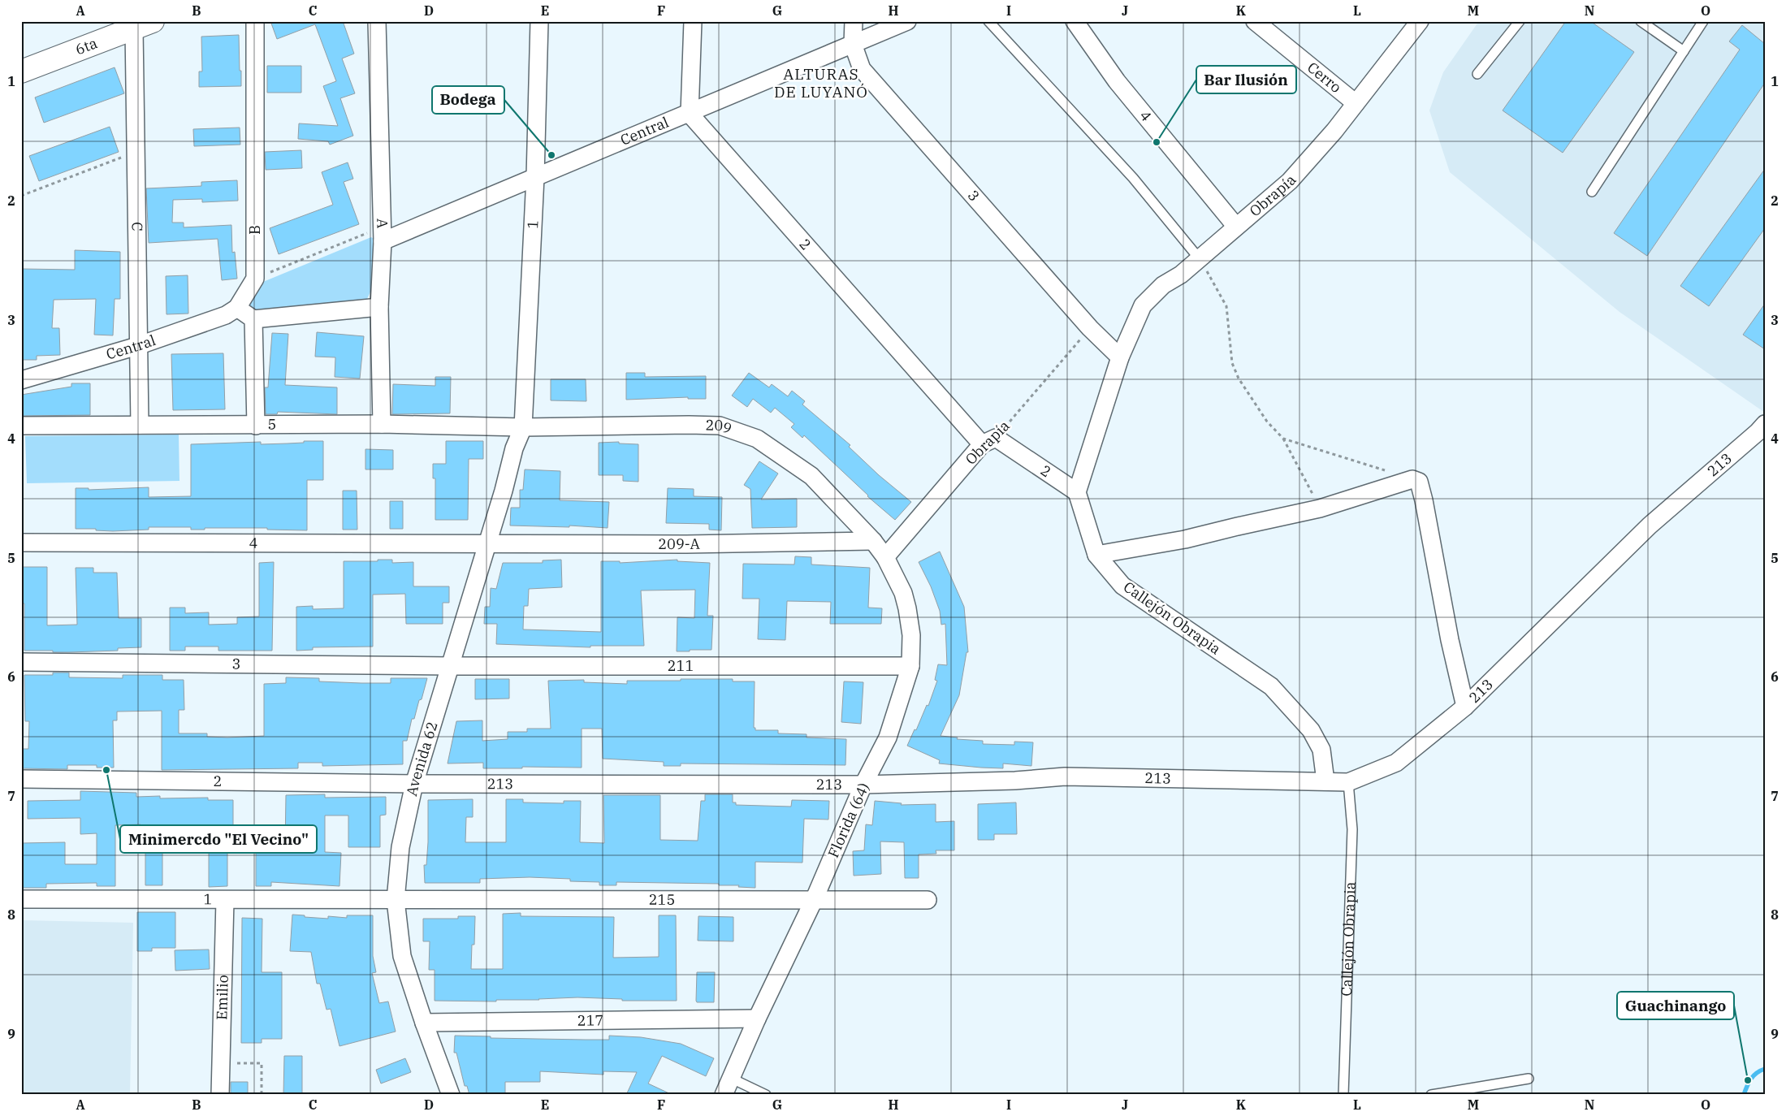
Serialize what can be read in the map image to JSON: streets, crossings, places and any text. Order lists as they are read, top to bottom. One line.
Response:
{"streets":{"street":["6ta","Cerro","4","Central","Obrapía","3","A","1","C","B","2","5","209","213","209-A","Callejón Obrapia","211","Avenida 62","Florida (64)","215","Emilio","217"]},"crossings":[["6ta","C"],["Cerro","Obrapía"],["4","Obrapía"],["4","209-A"],["4","Avenida 62"],["Central","3"],["Central","A"],["Central","1"],["Central","C"],["Central","2"],["Obrapía","3"],["Obrapía","2"],["Obrapía","Florida (64)"],["3","211"],["3","Avenida 62"],["A","5"],["1","5"],["1","209"],["1","Avenida 62"],["1","215"],["1","Emilio"],["C","5"],["2","213"],["2","Callejón Obrapia"],["2","Avenida 62"],["5","209"],["5","Avenida 62"],["209","209-A"],["209","Avenida 62"],["209","Florida (64)"],["213","Callejón Obrapia"],["213","Avenida 62"],["213","Florida (64)"],["209-A","Avenida 62"],["209-A","Florida (64)"],["211","Avenida 62"],["211","Florida (64)"],["Avenida 62","215"],["Avenida 62","217"],["Florida (64)","215"],["Florida (64)","217"]],"districts":["ALTURAS DE LUYANÓ"],"places":["Bar Ilusión","Bodega","Minimercdo \"El Vecino\"","Guachinango"],"grid":{"columns":["A","B","C","D","E","F","G","H","I","J","K","L","M","N","O"],"rows":["1","2","3","4","5","6","7","8","9"]}}
